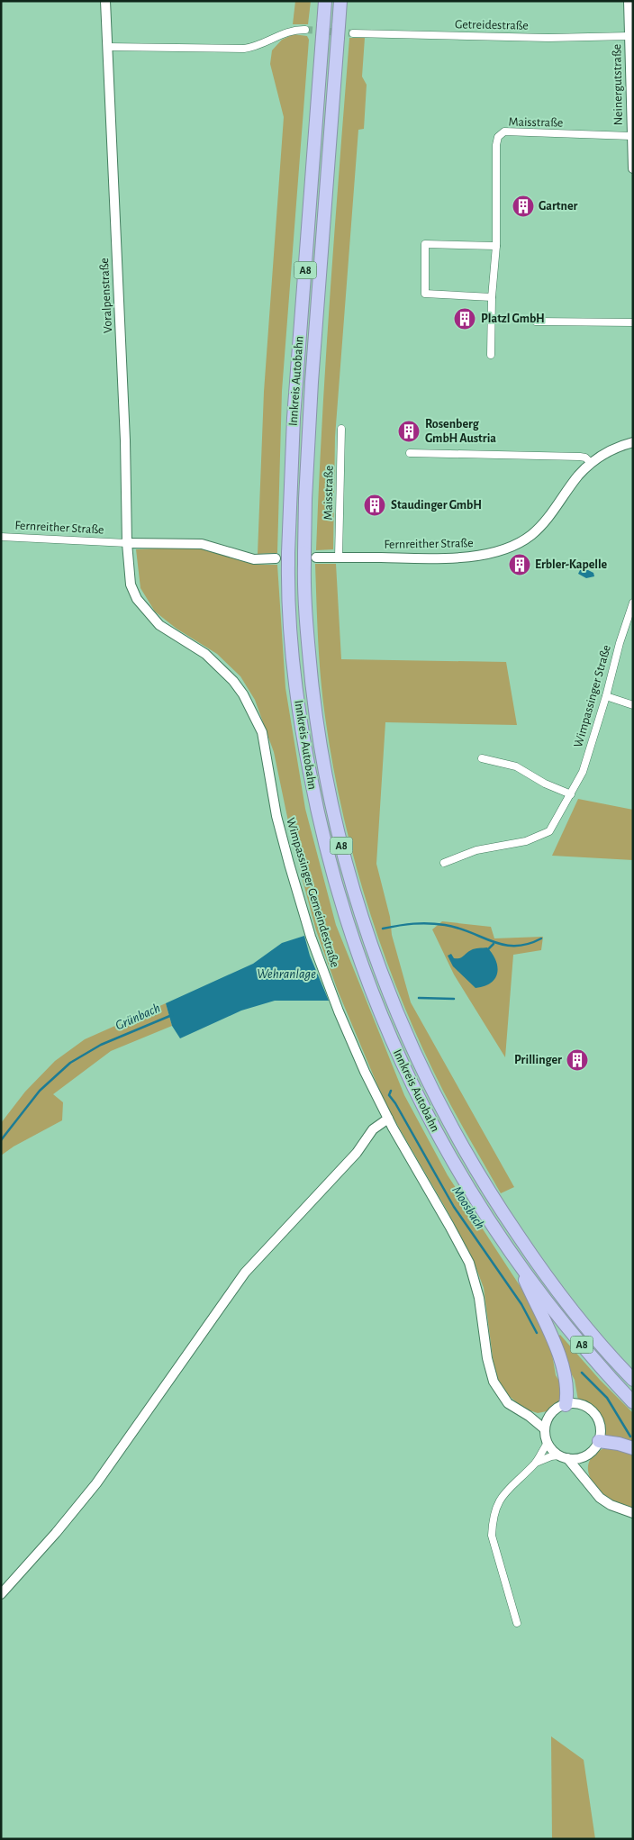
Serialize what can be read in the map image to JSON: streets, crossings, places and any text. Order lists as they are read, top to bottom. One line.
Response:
{"streets":{"highway":["A8","Innkreis Autobahn"],"street":["Getreidestraße","Neinergutstraße","Maisstraße","Voralpenstraße","Fernreither Straße","Wimpassinger Straße","Wimpassinger Gemeindestraße"]},"crossings":[["Getreidestraße","Neinergutstraße"],["Neinergutstraße","Maisstraße"],["Maisstraße","Fernreither Straße"],["Voralpenstraße","Fernreither Straße"],["Voralpenstraße","Wimpassinger Gemeindestraße"],["Innkreis Autobahn","Fernreither Straße"]],"water":["Wehranlage","Grünbach","Moosbach"],"places":{"building":["Gartner","Platzl GmbH","Rosenberg GmbH Austria","Staudinger GmbH","Erbler-Kapelle","Prillinger"]}}
